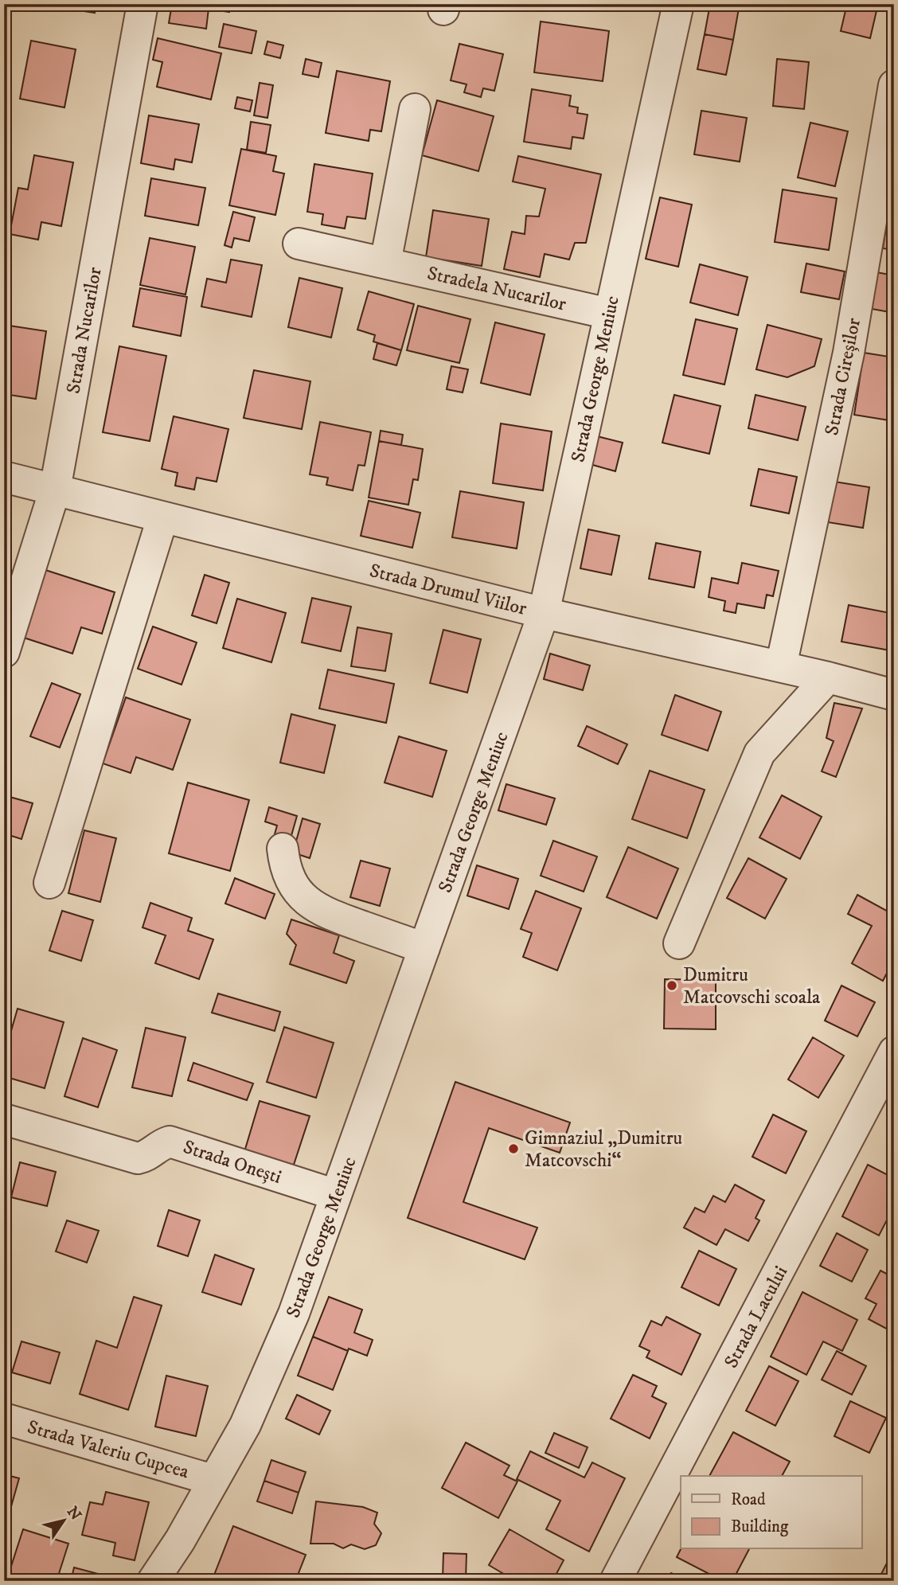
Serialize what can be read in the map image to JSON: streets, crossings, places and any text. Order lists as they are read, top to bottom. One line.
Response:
{"streets":{"street":["Stradela Nucarilor","Strada Nucarilor","Strada Cireșilor","Strada George Meniuc","Strada Drumul Viilor","Strada Onești","Strada Lacului","Strada Valeriu Cupcea"]},"crossings":[["Stradela Nucarilor","Strada George Meniuc"],["Strada Nucarilor","Strada Drumul Viilor"],["Strada Cireșilor","Strada Drumul Viilor"],["Strada George Meniuc","Strada Drumul Viilor"],["Strada George Meniuc","Strada Onești"],["Strada George Meniuc","Strada Valeriu Cupcea"]],"places":["Dumitru Matcovschi scoala","Gimnaziul „Dumitru Matcovschi“"],"legend":["Road","Building"],"north":"top right"}
